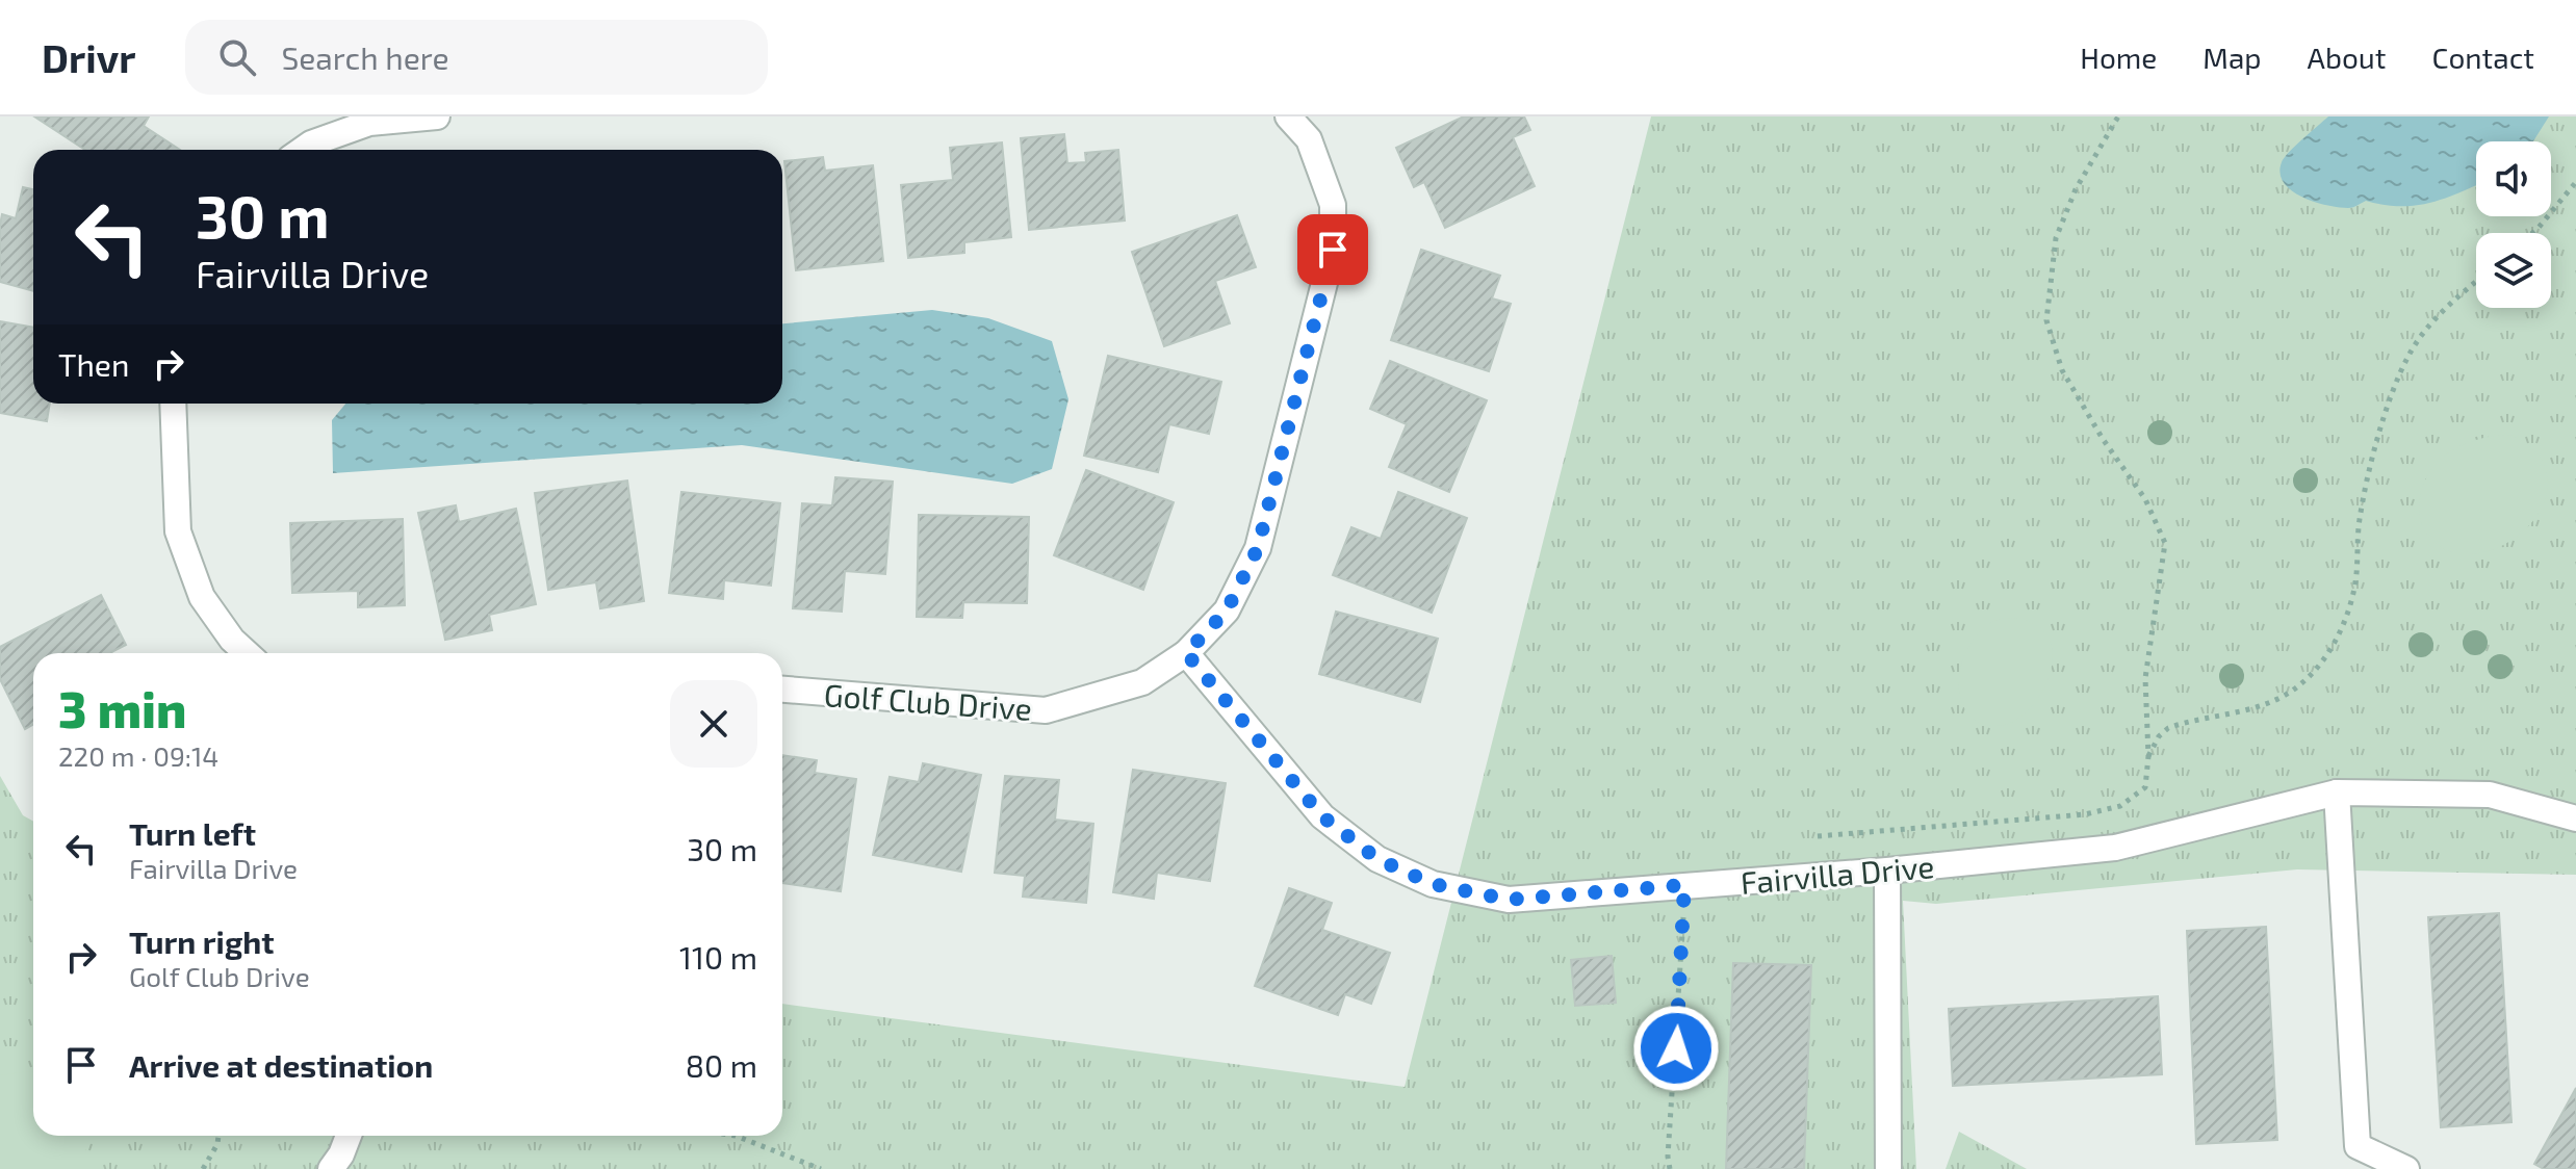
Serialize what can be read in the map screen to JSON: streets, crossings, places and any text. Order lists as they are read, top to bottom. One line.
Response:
{"streets":{"street":["Golf Club Drive","Fairvilla Drive"]},"crossings":[["Golf Club Drive","Fairvilla Drive"]],"page":{"header":"Drivr","search":"Search here","nav":["Home","Map","About","Contact"],"turn":["30 m","Fairvilla Drive"],"then":"Then","heading":["3 min","220 m · 09:14"],"list":[{"name":"Turn left","note":"Fairvilla Drive","value":"30 m"},{"name":"Turn right","note":"Golf Club Drive","value":"110 m"},{"name":"Arrive at destination","value":"80 m"}]}}
